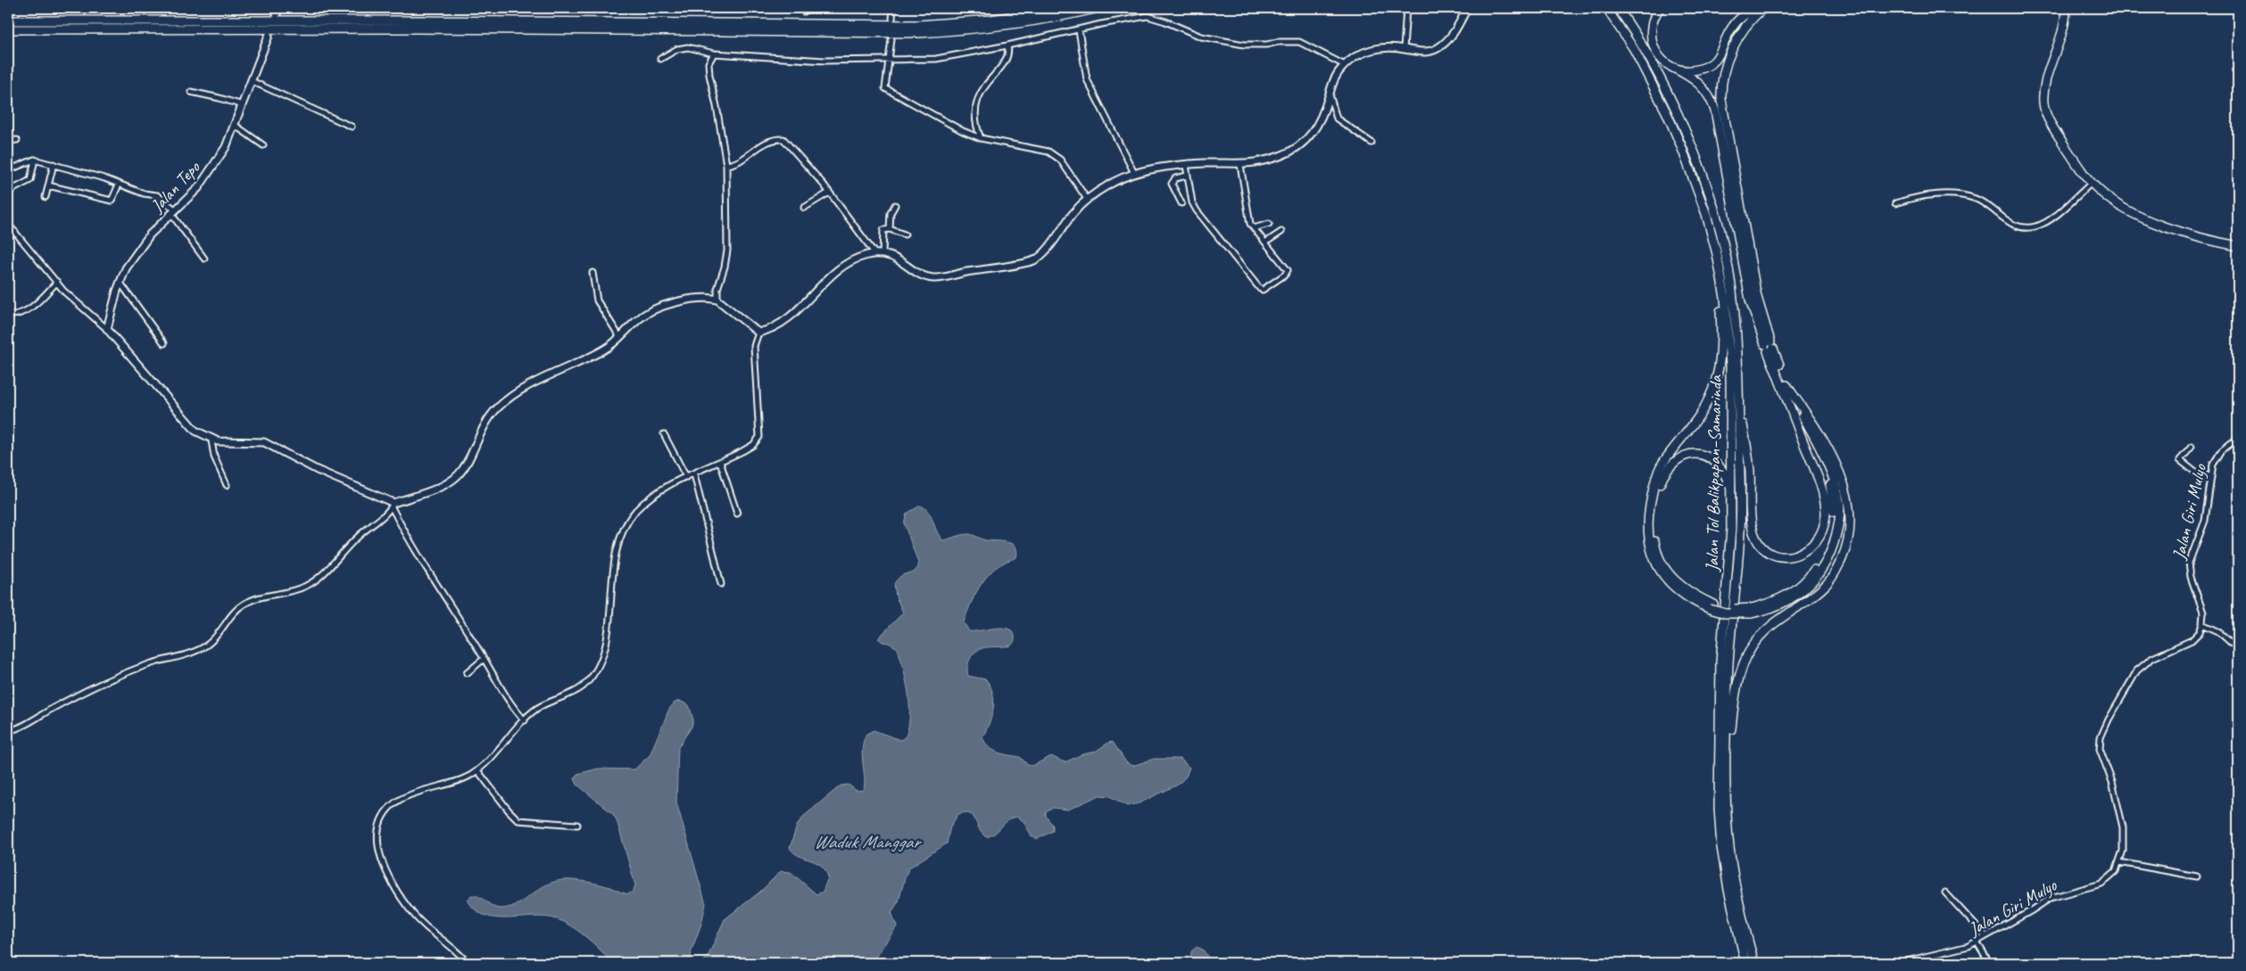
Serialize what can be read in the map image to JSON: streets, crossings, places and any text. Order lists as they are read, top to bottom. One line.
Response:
{"streets":{"highway":["Jalan Tol Balikpapan–Samarinda"],"street":["Jalan Tepo","Jalan Giri Mulyo"]},"water":["Waduk Manggar"]}
